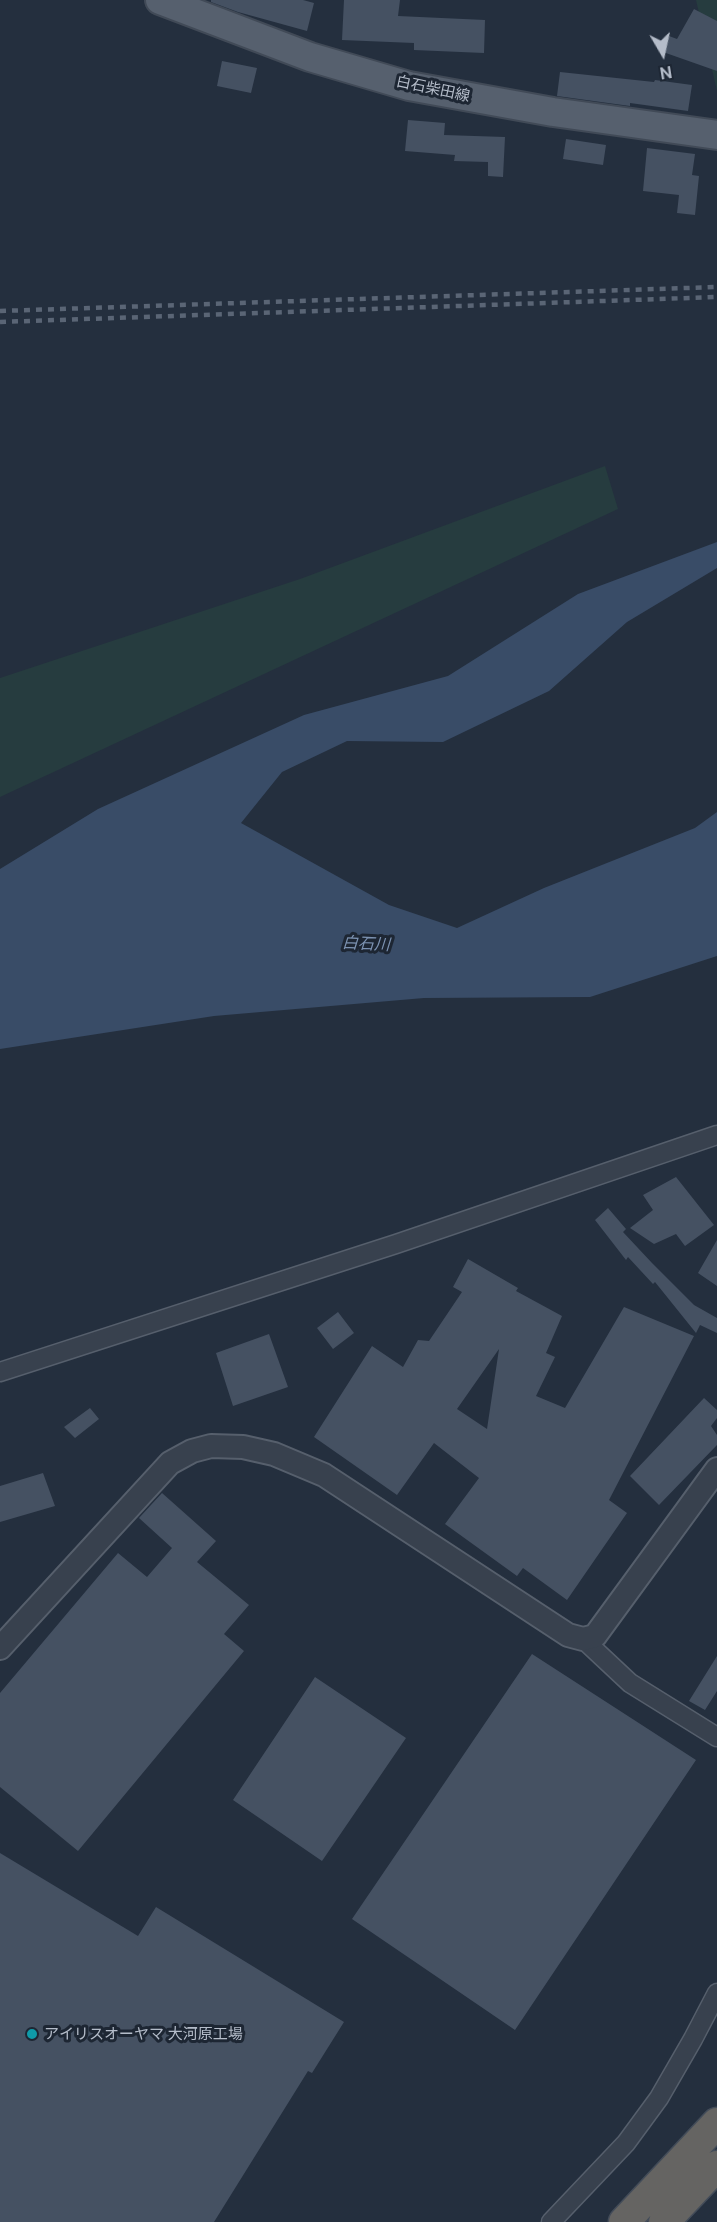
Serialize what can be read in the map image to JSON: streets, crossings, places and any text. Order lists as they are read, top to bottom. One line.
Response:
{"streets":{"main road":["白石柴田線"]},"water":["白石川"],"places":["アイリスオーヤマ 大河原工場"],"north":"bottom"}
